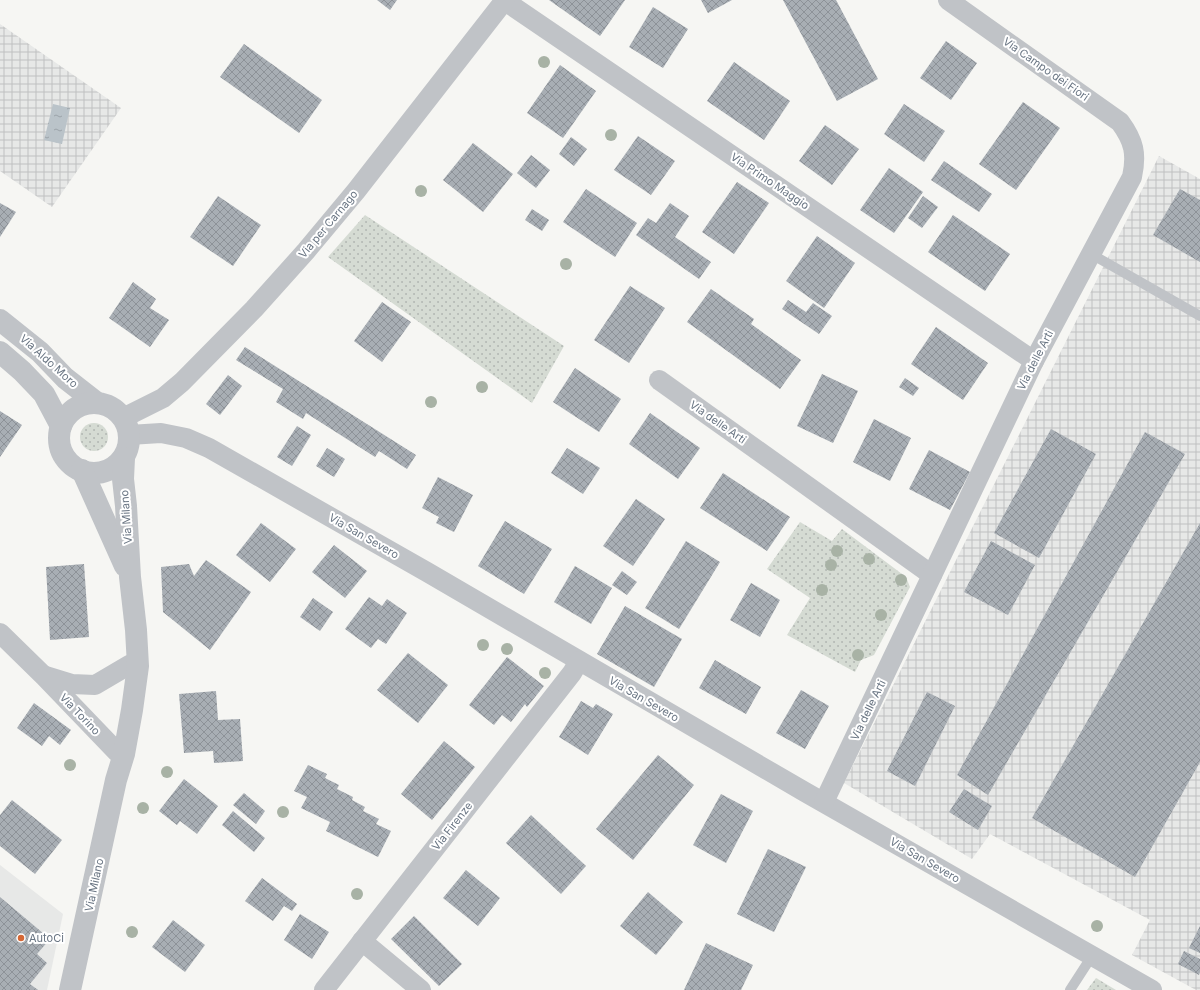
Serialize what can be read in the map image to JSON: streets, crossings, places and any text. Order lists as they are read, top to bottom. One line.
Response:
{"streets":{"street":["Via Campo dei Fiori","Via Primo Maggio","Via per Carnago","Via delle Arti","Via Aldo Moro","Via Milano","Via San Severo","Via Torino","Via Firenze"]},"crossings":[["Via Campo dei Fiori","Via delle Arti"],["Via Primo Maggio","Via per Carnago"],["Via Primo Maggio","Via delle Arti"],["Via per Carnago","Via Aldo Moro"],["Via per Carnago","Via Milano"],["Via per Carnago","Via San Severo"],["Via delle Arti","Via San Severo"],["Via Aldo Moro","Via Milano"],["Via Aldo Moro","Via San Severo"],["Via Milano","Via San Severo"],["Via Milano","Via Torino"],["Via San Severo","Via Firenze"]],"places":["AutoCi"]}
